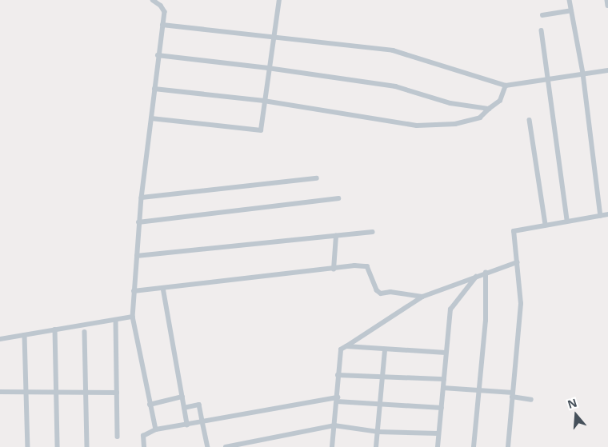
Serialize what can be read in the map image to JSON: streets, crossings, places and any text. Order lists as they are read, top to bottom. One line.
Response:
{"north":"top"}
